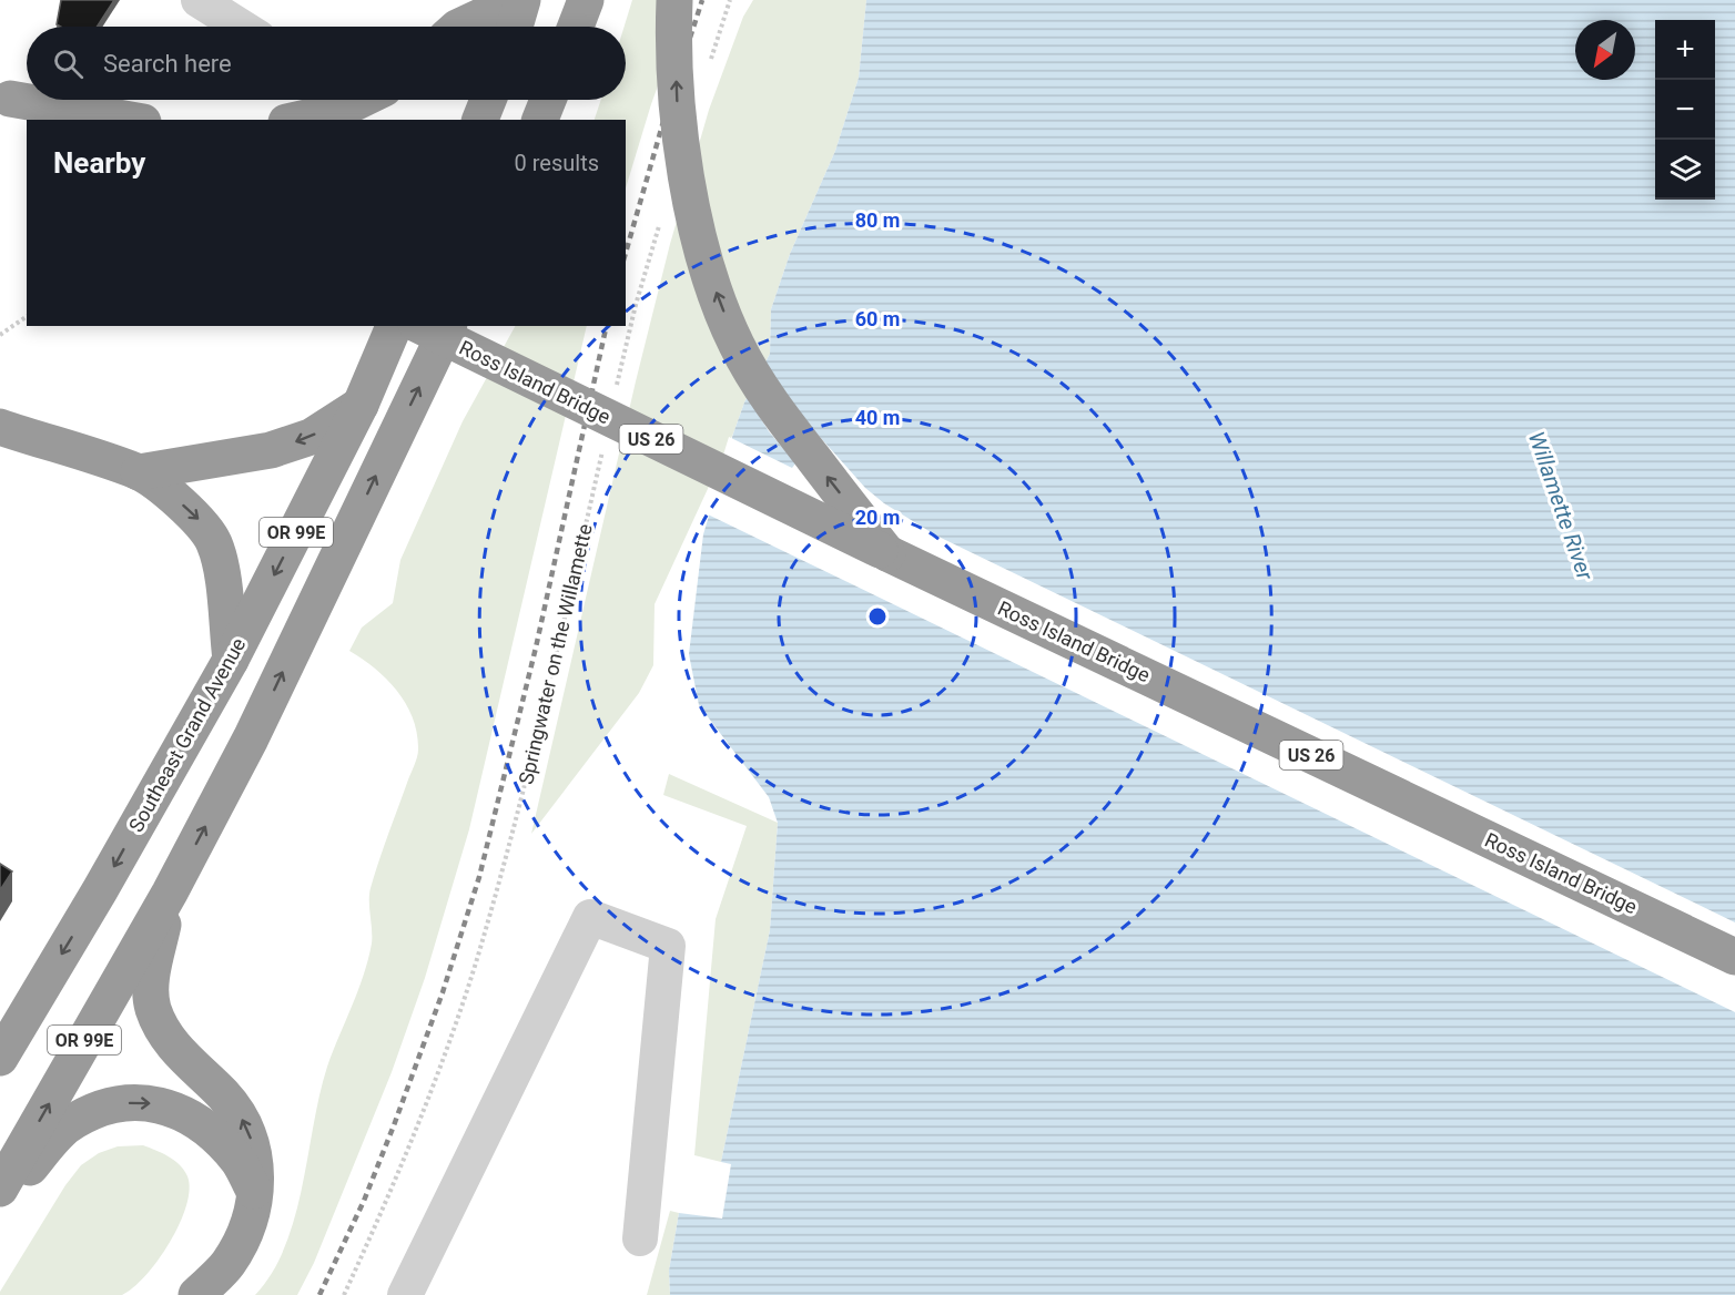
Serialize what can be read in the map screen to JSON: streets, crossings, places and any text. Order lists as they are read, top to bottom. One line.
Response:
{"streets":{"highway":["Ross Island Bridge","US 26","OR 99E","Southeast Grand Avenue"],"path":["Springwater on the Willamette"]},"crossings":[["Ross Island Bridge","OR 99E"],["OR 99E","Southeast Grand Avenue"]],"water":["Willamette River"],"north":"bottom left","page":{"map_buttons":["+","−"],"search":"Search here","heading":["Nearby","0 results"]},"rings":["80 m","60 m","40 m","20 m"]}
